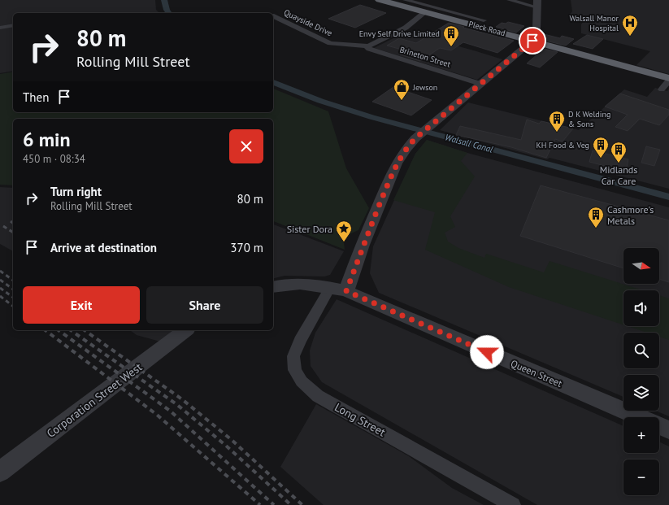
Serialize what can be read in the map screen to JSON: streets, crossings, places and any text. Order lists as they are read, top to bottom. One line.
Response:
{"streets":{"highway":["Pleck Road"],"street":["Quayside Drive","Brineton Street","Queen Street","Corporation Street West","Long Street"]},"crossings":[["Quayside Drive","Brineton Street"],["Queen Street","Long Street"]],"water":["Walsall Canal"],"places":{"hospital":["Walsall Manor Hospital"],"building":["Envy Self Drive Limited","D K Welding & Sons","KH Food & Veg","Midlands Car Care","Cashmore's Metals"],"shop":["Jewson"],"place":["Sister Dora"]},"north":"right","page":{"turn":["80 m","Rolling Mill Street"],"then":"Then","heading":["6 min","450 m · 08:34"],"list":[{"name":"Turn right","note":"Rolling Mill Street","value":"80 m"},{"name":"Arrive at destination","value":"370 m"}],"map_buttons":["+","−"],"buttons":["Exit","Share"]}}
